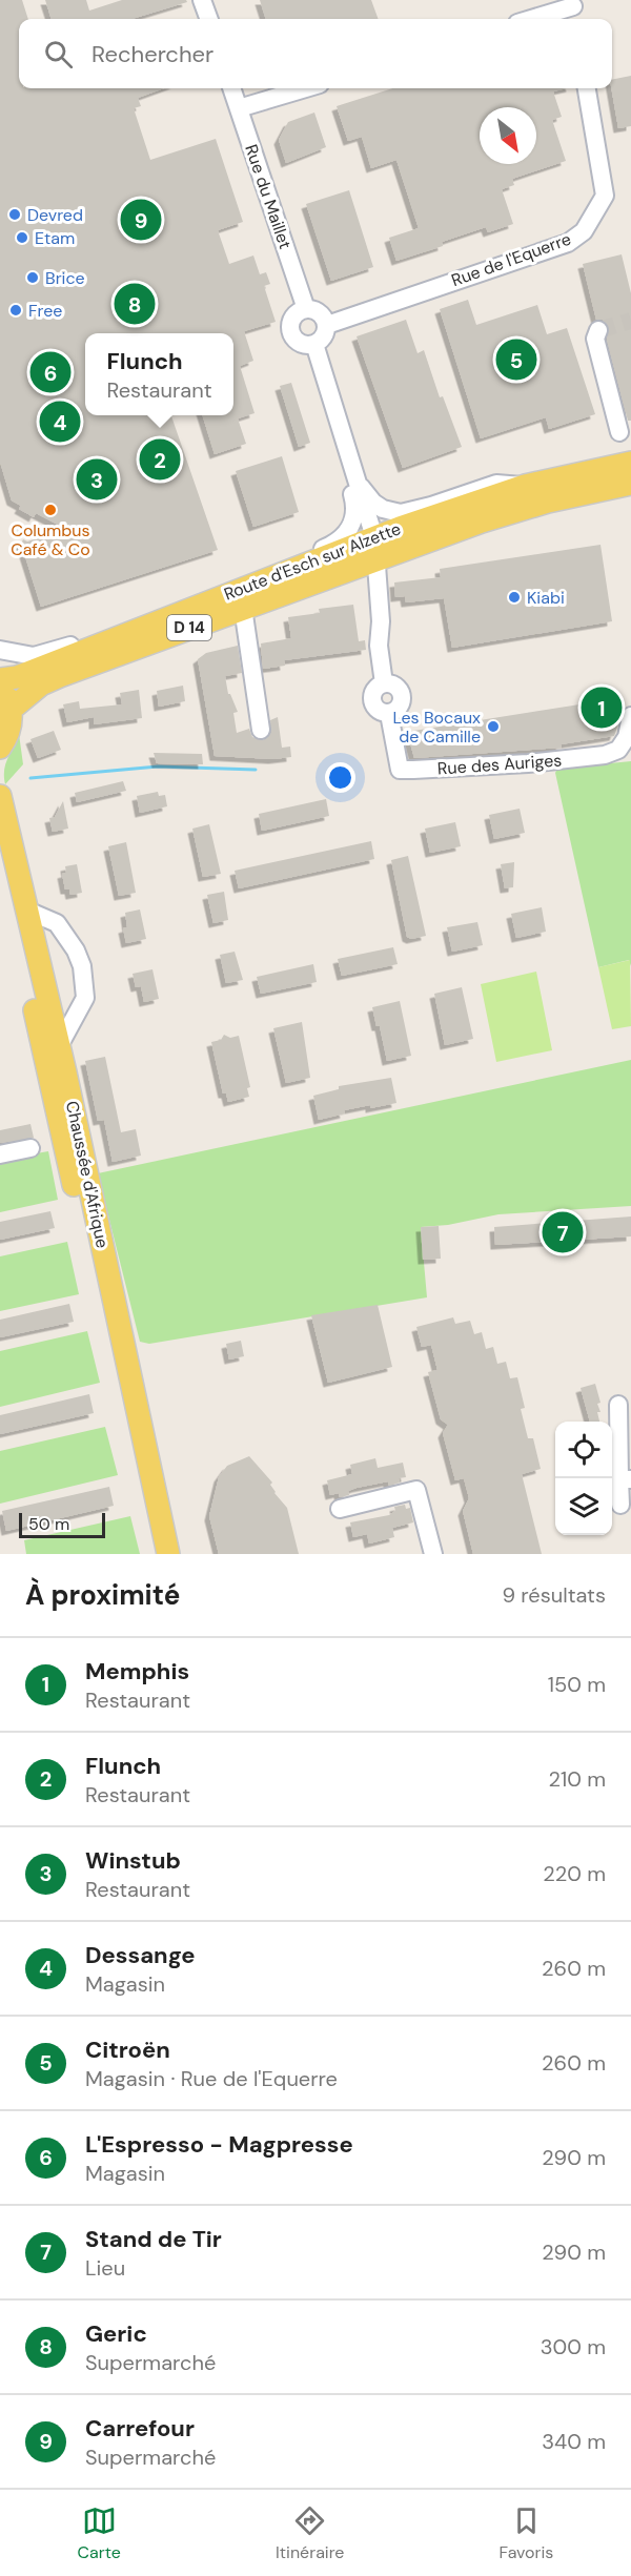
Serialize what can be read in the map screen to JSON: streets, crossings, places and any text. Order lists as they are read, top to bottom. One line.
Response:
{"streets":{"main road":["Route d'Esch sur Alzette","D 14","Chaussée d'Afrique"],"street":["Rue du Maillet","Rue de l'Equerre","Rue des Auriges"]},"crossings":[["Rue du Maillet","Rue de l'Equerre"],["Route d'Esch sur Alzette","D 14"],["Route d'Esch sur Alzette","Rue des Auriges"],["D 14","Rue des Auriges"]],"places":["Devred","Etam","Brice","Free","Columbus Café & Co","Kiabi","Les Bocaux de Camille"],"scale_bar":"50 m","north":"bottom right","page":{"search":"Rechercher","pins":["9","8","5","6","4","2","3","1","7"],"popup":["Flunch","Restaurant"],"scale":"50 m","heading":["À proximité","9 résultats"],"list":[{"mark":"1","name":"Memphis","note":"Restaurant","value":"150 m"},{"mark":"2","name":"Flunch","note":"Restaurant","value":"210 m"},{"mark":"3","name":"Winstub","note":"Restaurant","value":"220 m"},{"mark":"4","name":"Dessange","note":"Magasin","value":"260 m"},{"mark":"5","name":"Citroën","note":"Magasin · Rue de l'Equerre","value":"260 m"},{"mark":"6","name":"L'Espresso - Magpresse","note":"Magasin","value":"290 m"},{"mark":"7","name":"Stand de Tir","note":"Lieu","value":"290 m"},{"mark":"8","name":"Geric","note":"Supermarché","value":"300 m"},{"mark":"9","name":"Carrefour","note":"Supermarché","value":"340 m"}],"nav":["Carte","Itinéraire","Favoris"]}}
